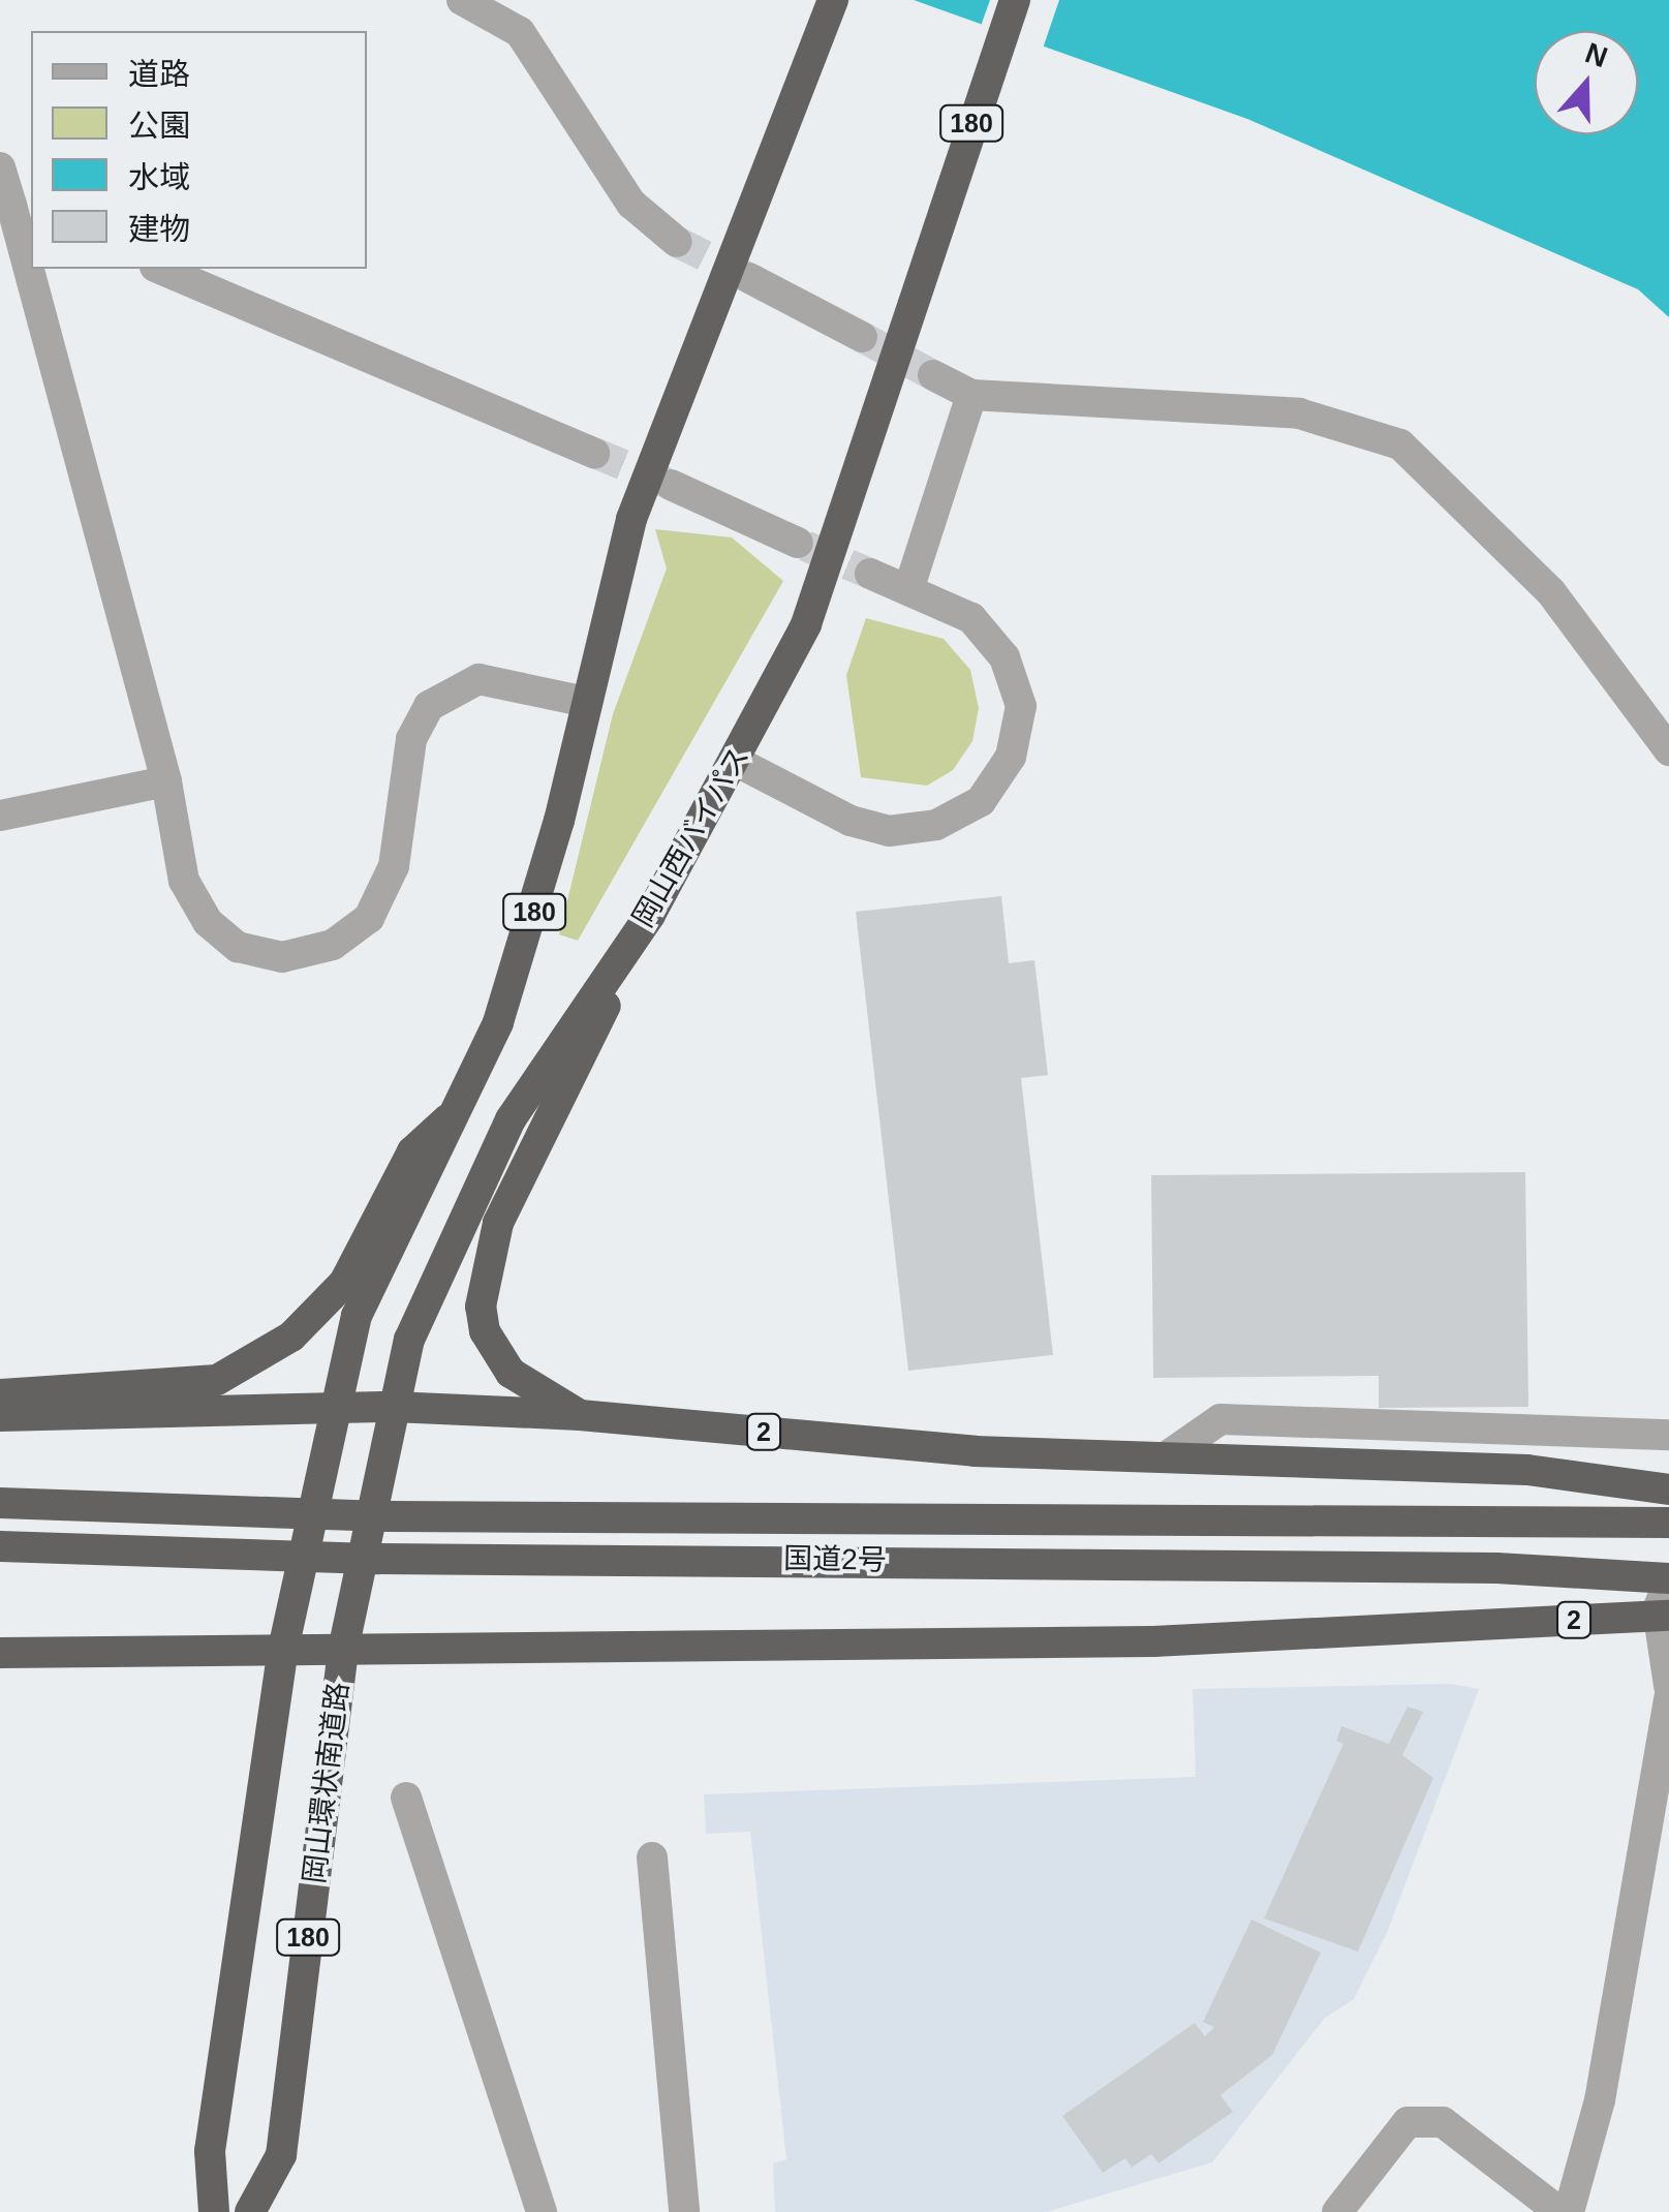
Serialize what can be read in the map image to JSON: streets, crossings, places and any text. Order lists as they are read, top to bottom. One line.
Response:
{"streets":{"highway":["180","岡山西バイパス","2","国道2号","岡山環状南道路"]},"crossings":[["180","2"],["岡山西バイパス","2"],["岡山西バイパス","岡山環状南道路"],["2","岡山環状南道路"]],"legend":["道路","公園","水域","建物"],"north":"top"}
